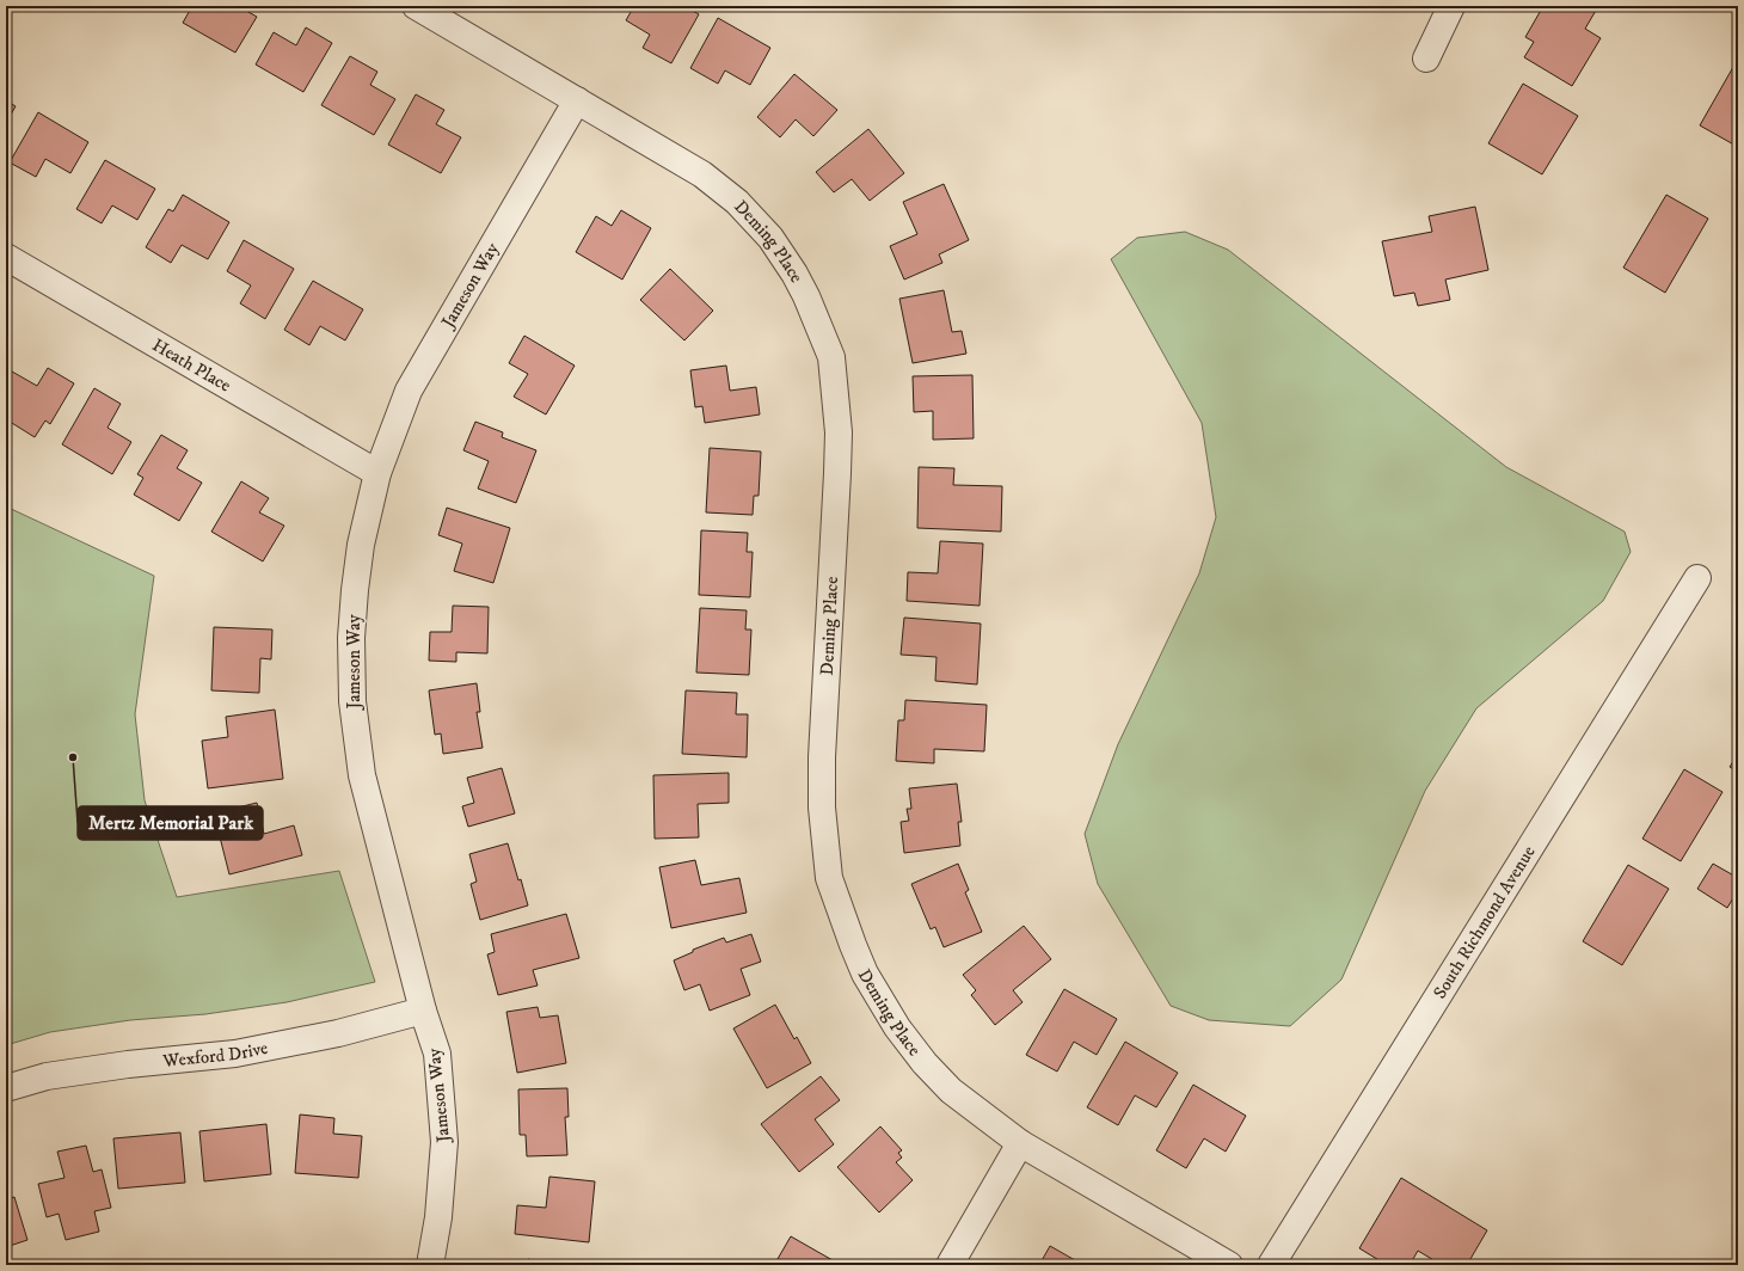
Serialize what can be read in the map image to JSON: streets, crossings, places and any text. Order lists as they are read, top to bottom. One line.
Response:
{"streets":{"street":["Deming Place","Jameson Way","Heath Place","South Richmond Avenue","Wexford Drive"]},"crossings":[["Deming Place","Jameson Way"],["Jameson Way","Heath Place"],["Jameson Way","Wexford Drive"]],"places":["Mertz Memorial Park"]}
